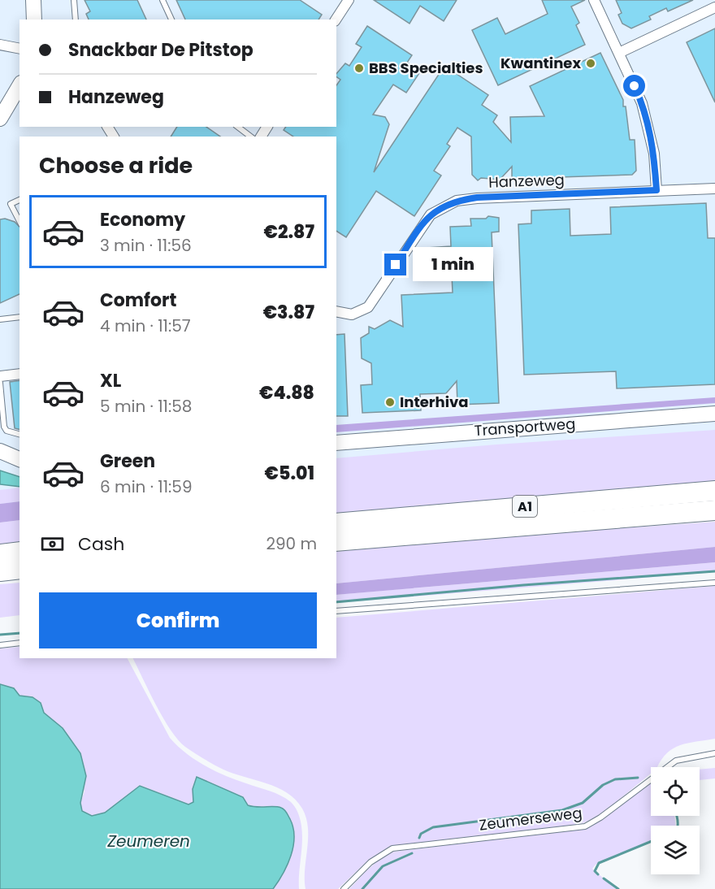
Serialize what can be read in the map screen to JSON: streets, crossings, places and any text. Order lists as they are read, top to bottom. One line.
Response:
{"streets":{"highway":["A1"],"street":["Hanzeweg","Transportweg"],"lane":["Zeumerseweg"]},"water":["Zeumeren"],"places":["Kwantinex","BBS Specialties","Interhiva"],"page":{"banner":["Snackbar De Pitstop","Hanzeweg"],"heading":"Choose a ride","list":[{"name":"Economy","note":"3 min · 11:56","value":"€2.87"},{"name":"Comfort","note":"4 min · 11:57","value":"€3.87"},{"name":"XL","note":"5 min · 11:58","value":"€4.88"},{"name":"Green","note":"6 min · 11:59","value":"€5.01"}],"bubble":"1 min","pay":["Cash","290 m"],"buttons":"Confirm"}}
